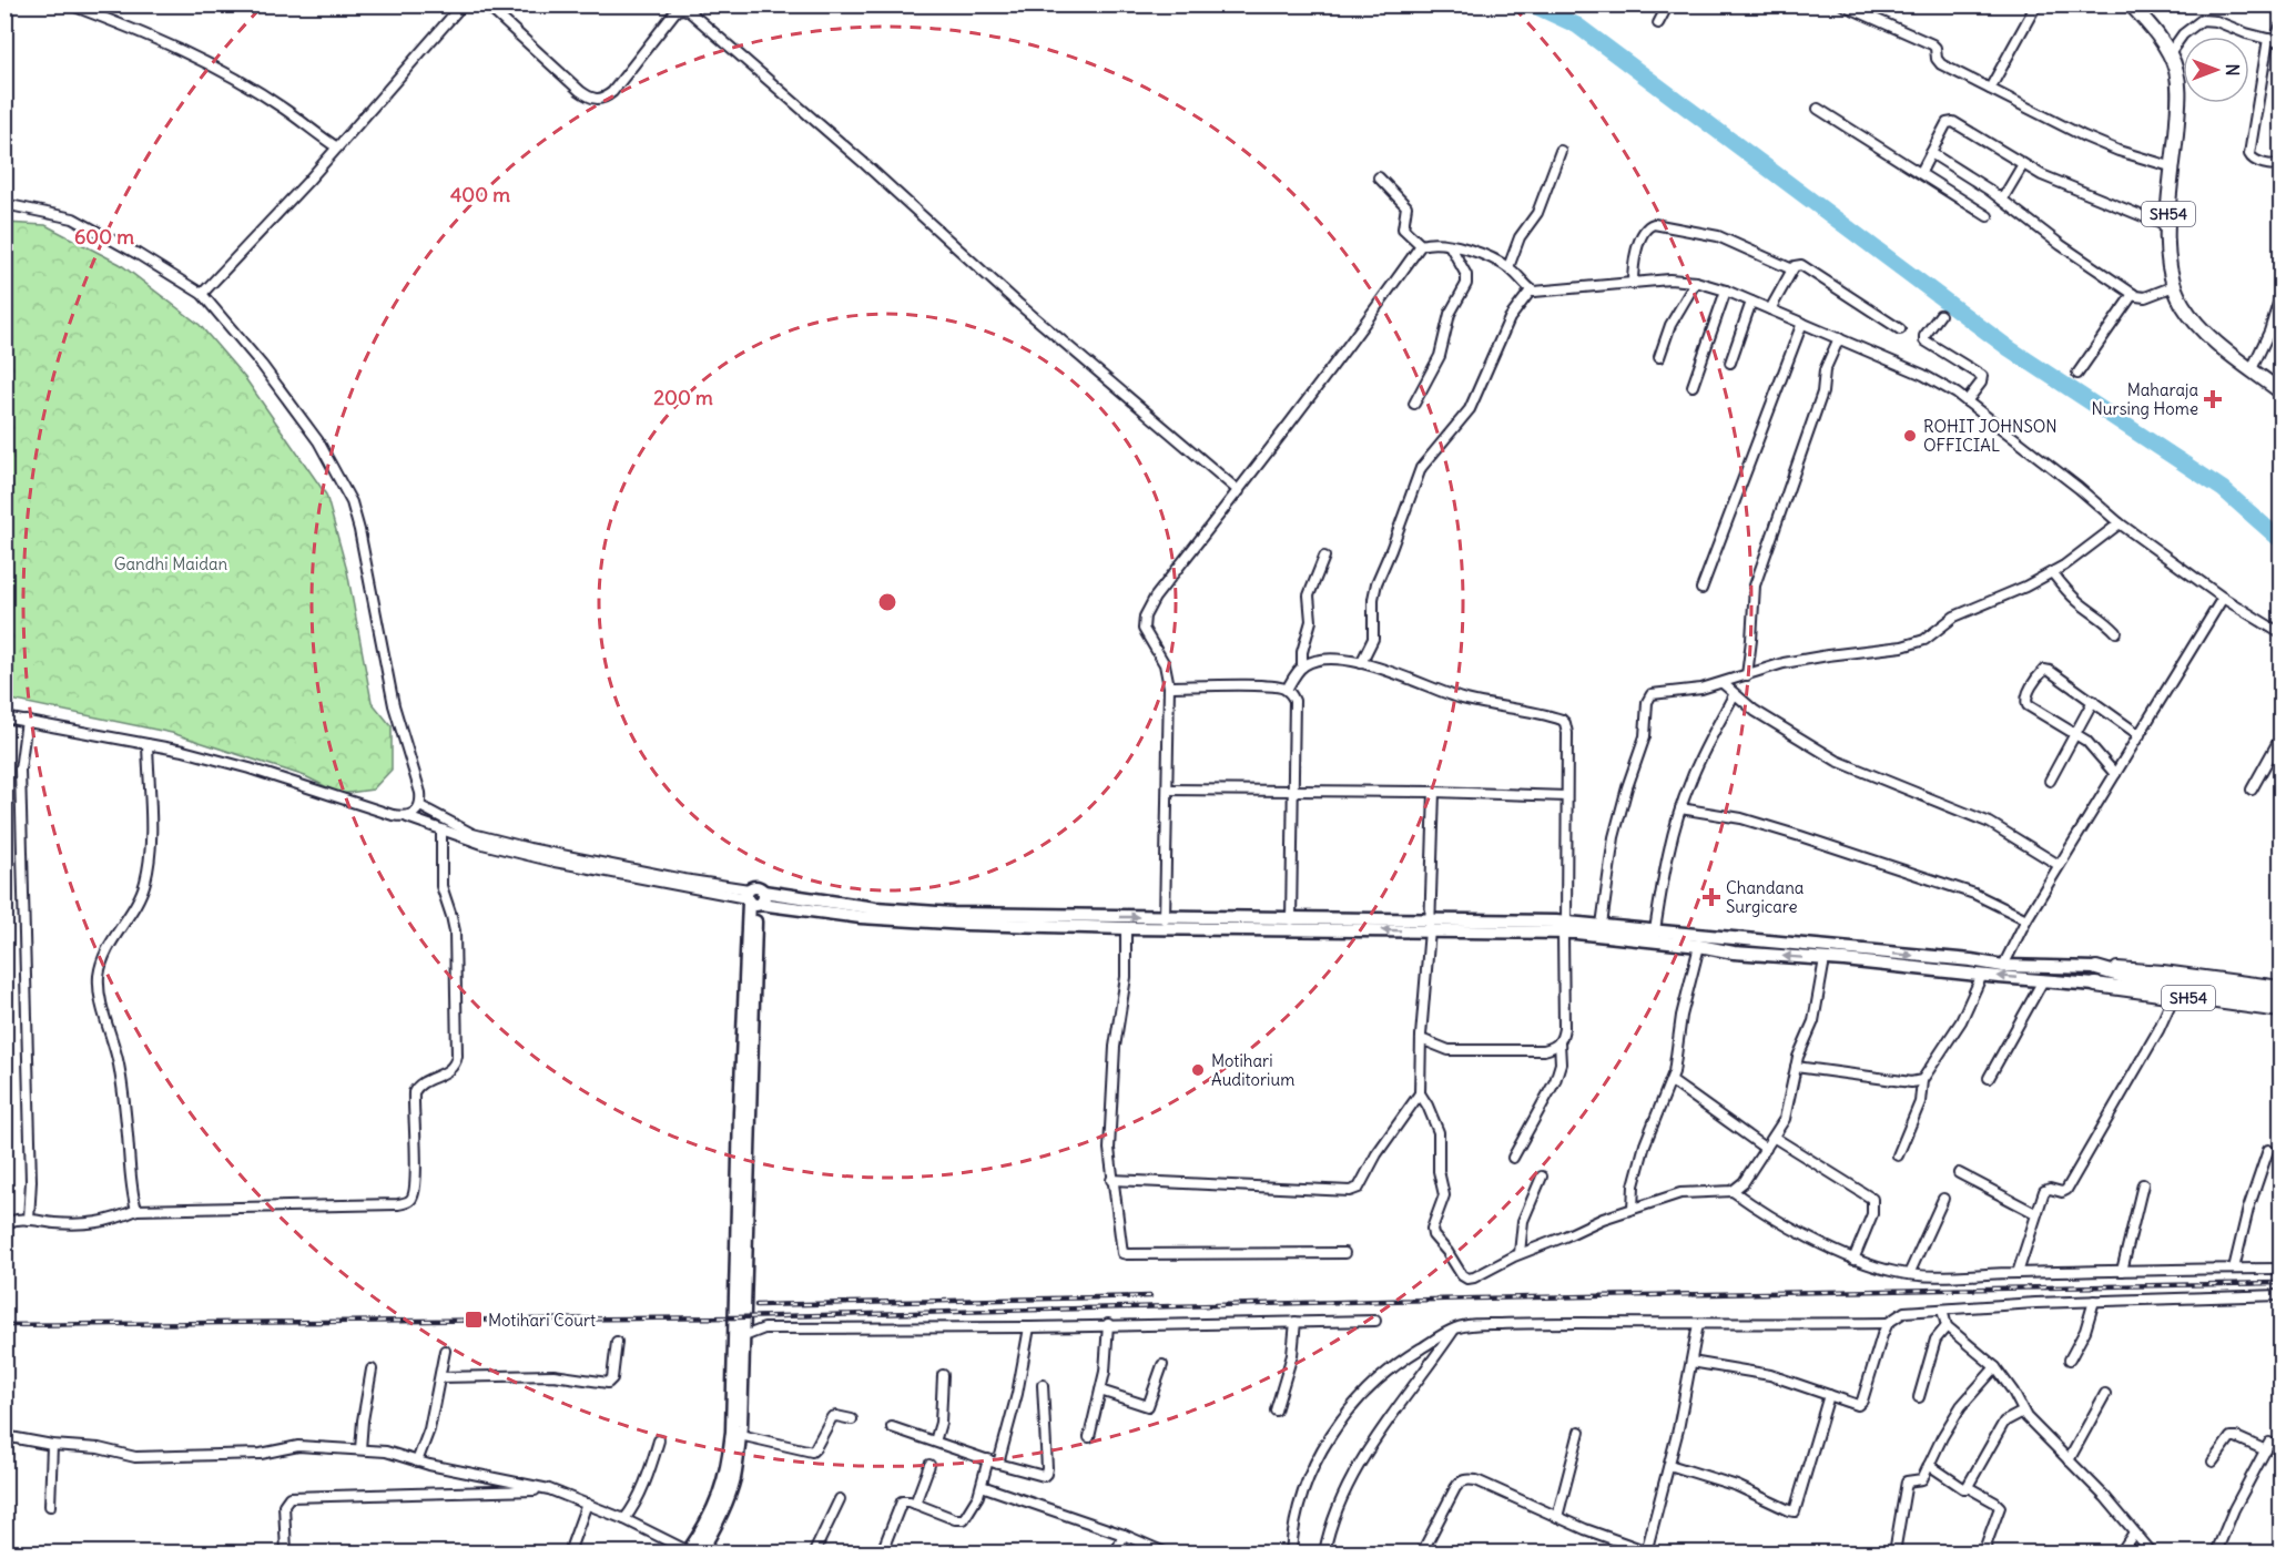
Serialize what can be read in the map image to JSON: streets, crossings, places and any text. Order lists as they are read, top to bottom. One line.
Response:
{"streets":{"main road":["SH54"]},"parks":["Gandhi Maidan"],"places":{"health":["Maharaja Nursing Home","Chandana Surgicare"],"other":["ROHIT JOHNSON OFFICIAL","Motihari Auditorium"],"transit":["Motihari Court"]},"north":"right","rings":["400 m","600 m","200 m"]}
